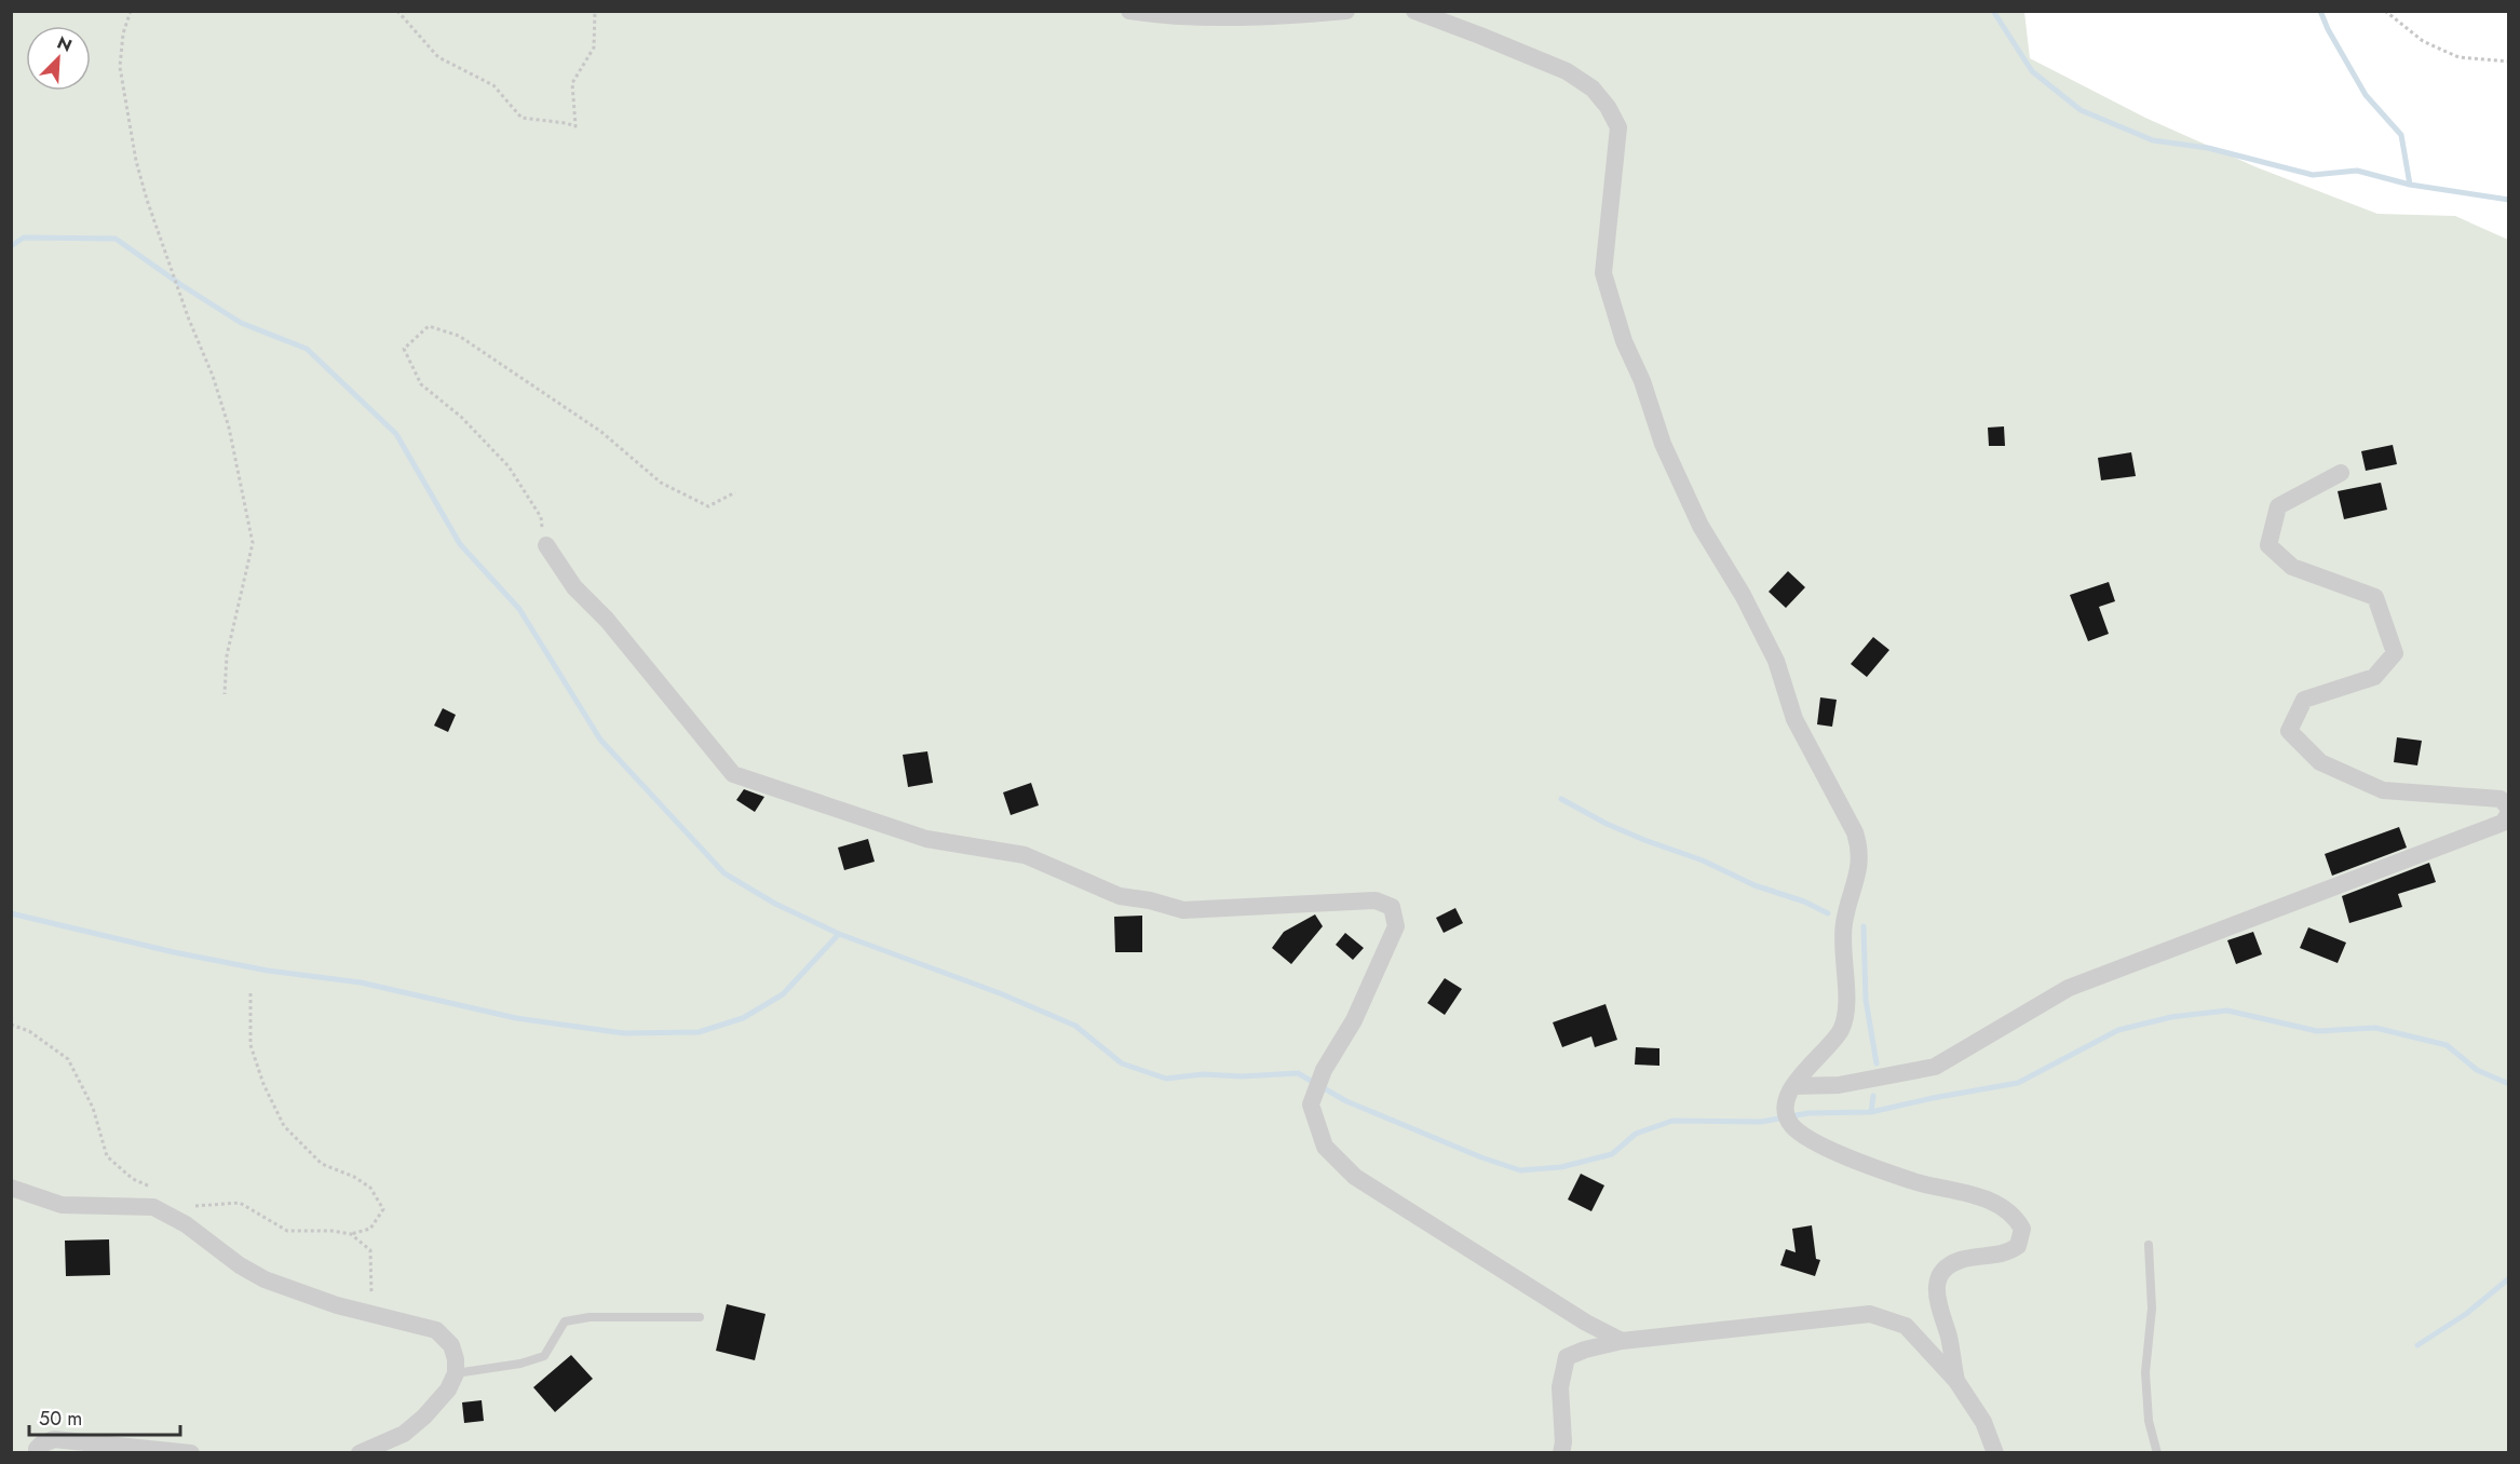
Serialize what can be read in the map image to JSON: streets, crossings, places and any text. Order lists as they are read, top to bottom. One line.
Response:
{"scale_bar":"50 m","north":"top right"}
